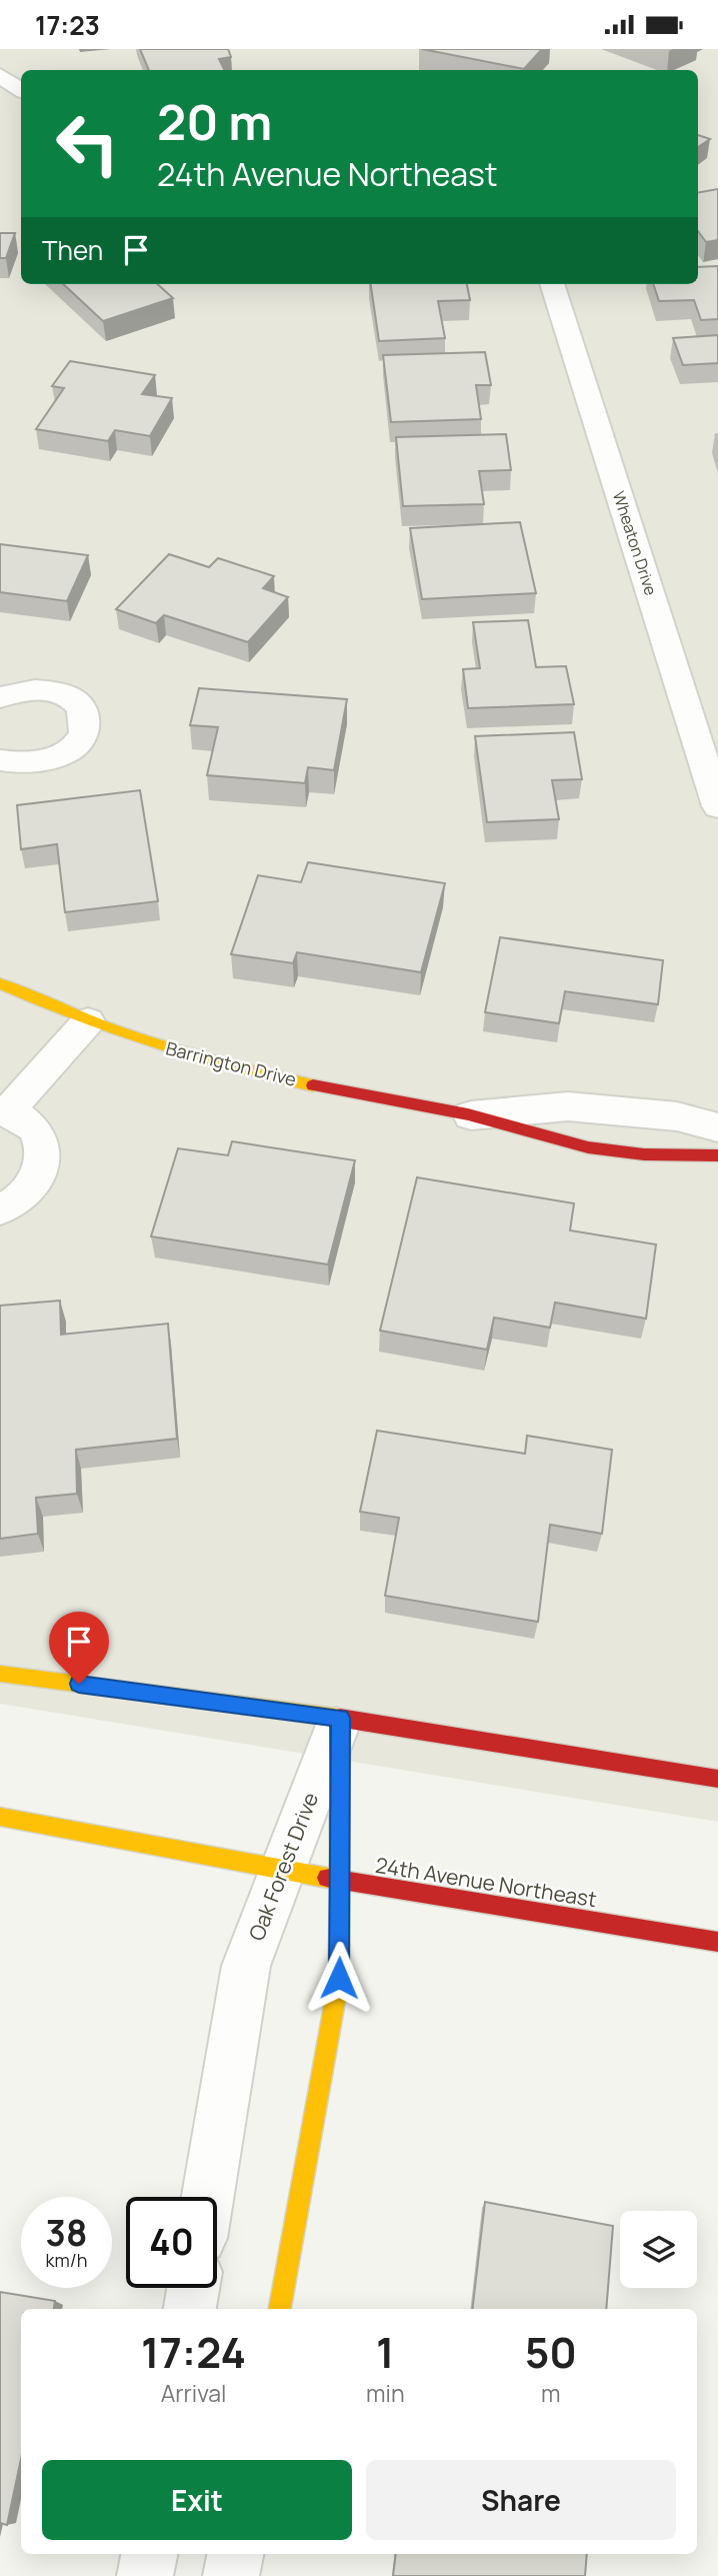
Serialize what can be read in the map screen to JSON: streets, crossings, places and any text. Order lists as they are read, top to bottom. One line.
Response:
{"streets":{"street":["Wheaton Drive","Barrington Drive","Oak Forest Drive","24th Avenue Northeast"]},"crossings":[["Oak Forest Drive","24th Avenue Northeast"]],"page":{"status":"17:23","turn":["20 m","24th Avenue Northeast"],"then":"Then","speed":"38 km/h","limit":"40","eta":["17:24","Arrival","1","min","50","m"],"buttons":["Exit","Share"]}}
